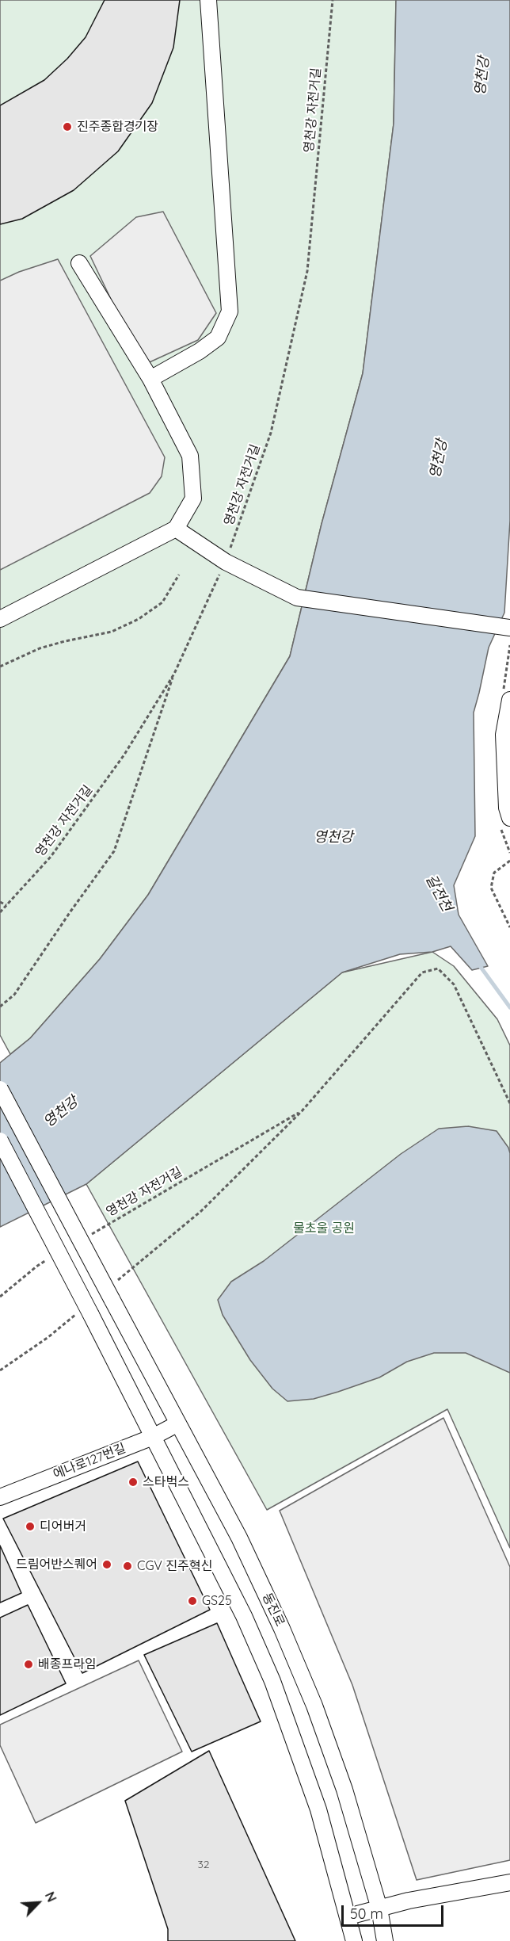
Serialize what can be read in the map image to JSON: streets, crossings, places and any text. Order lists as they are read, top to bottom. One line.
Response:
{"streets":{"street":["에나로127번길","동진로"],"path":["영천강 자전거길"]},"crossings":[["에나로127번길","동진로"]],"water":["영천강","갈전천"],"parks":["물초울 공원"],"places":["진주종합경기장","스타벅스","디어버거","드림어반스퀘어","CGV 진주혁신","GS25","배종프라임"],"house_numbers":["32"],"scale_bar":"50 m","north":"top right"}
